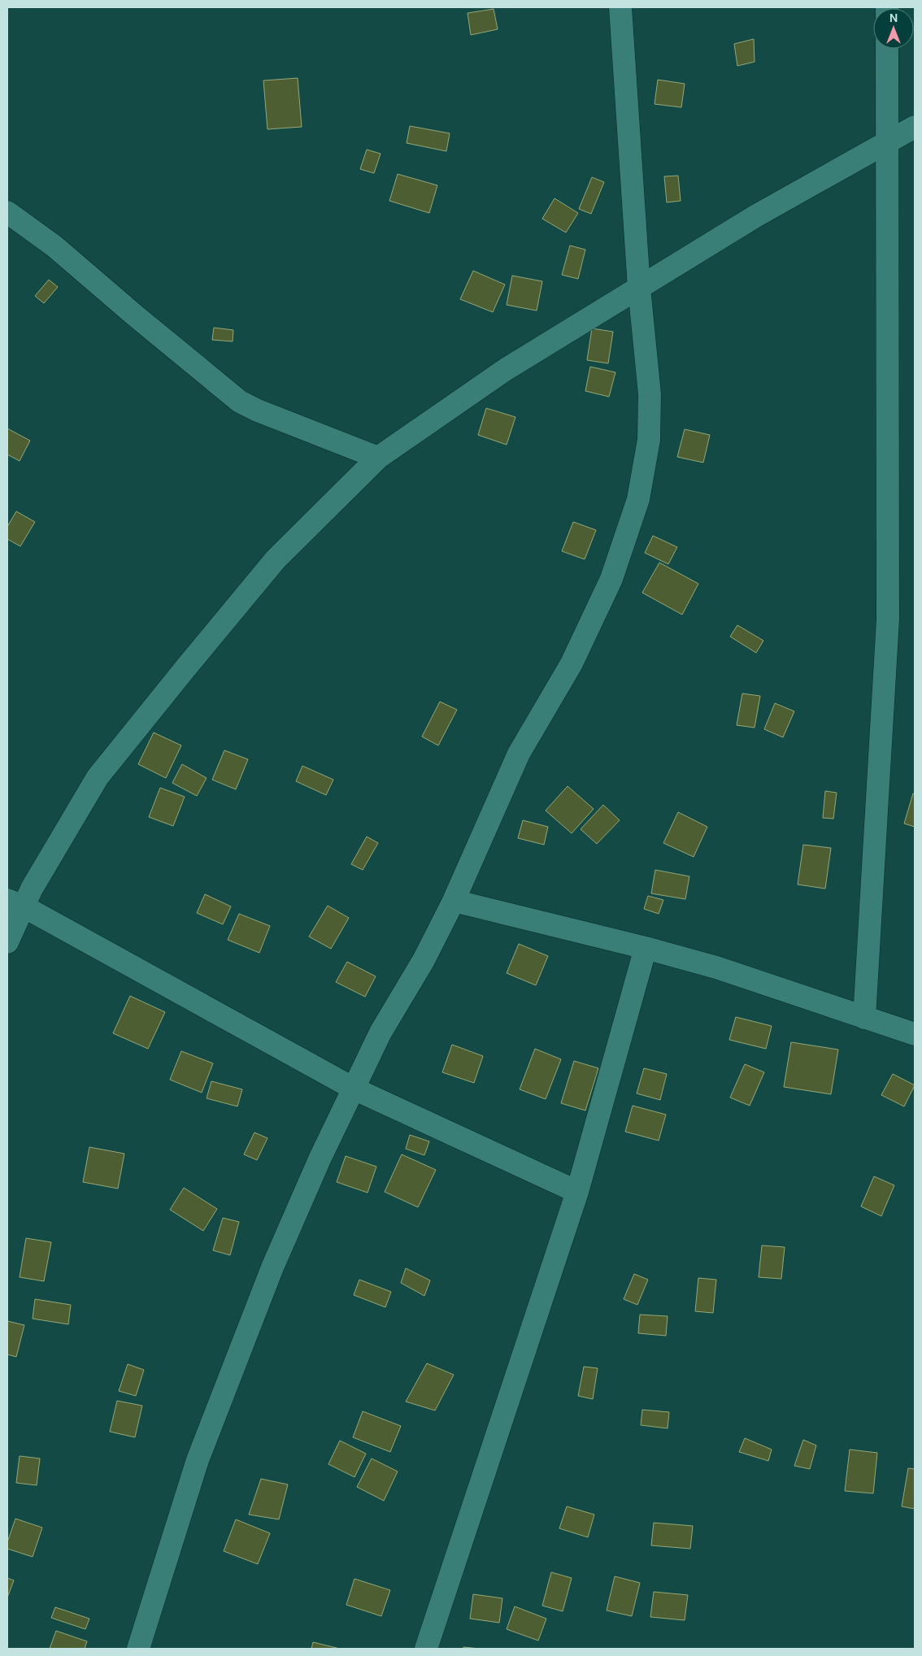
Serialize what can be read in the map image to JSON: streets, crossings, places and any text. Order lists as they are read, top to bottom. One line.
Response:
{"north":"top"}
